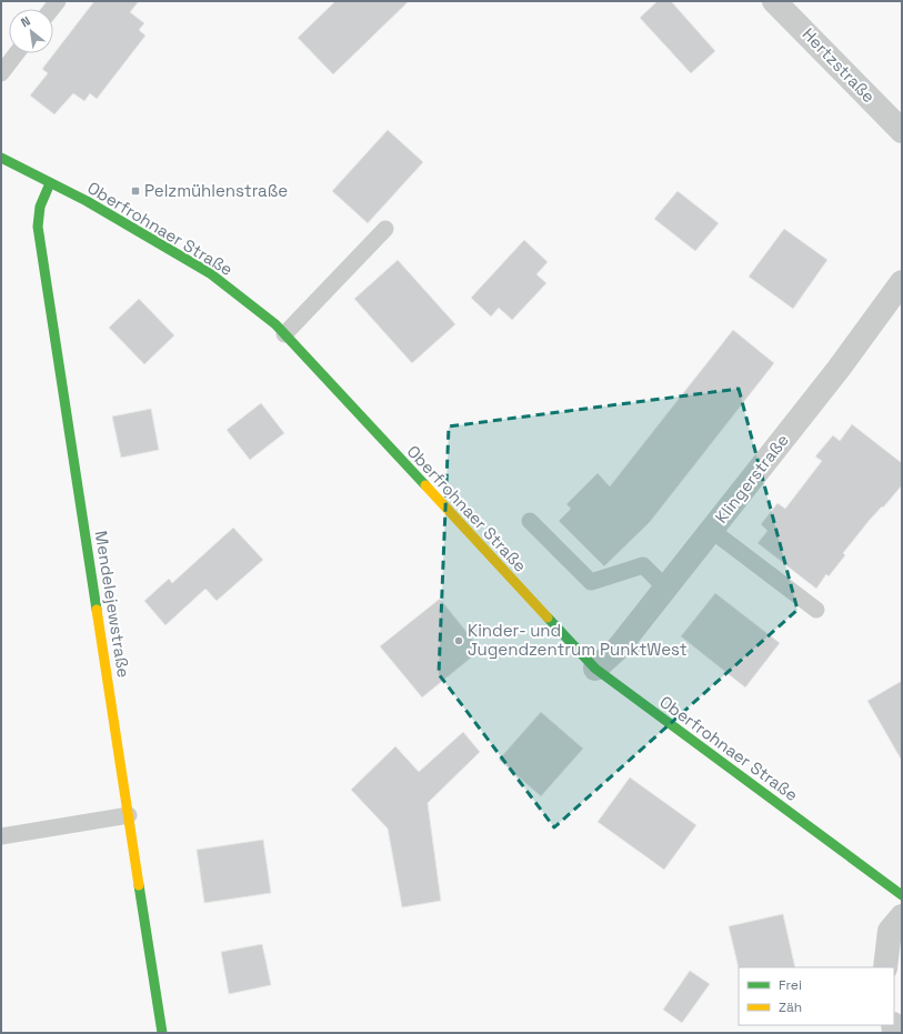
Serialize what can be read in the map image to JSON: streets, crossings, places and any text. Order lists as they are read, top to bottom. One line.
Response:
{"streets":{"main road":["Oberfrohnaer Straße","Mendelejewstraße"],"street":["Hertzstraße","Klingerstraße"]},"crossings":[["Oberfrohnaer Straße","Klingerstraße"],["Oberfrohnaer Straße","Mendelejewstraße"]],"places":{"transit":["Pelzmühlenstraße"],"other":["Kinder- und Jugendzentrum PunktWest"]},"legend":["Frei","Zäh"],"north":"top left"}
